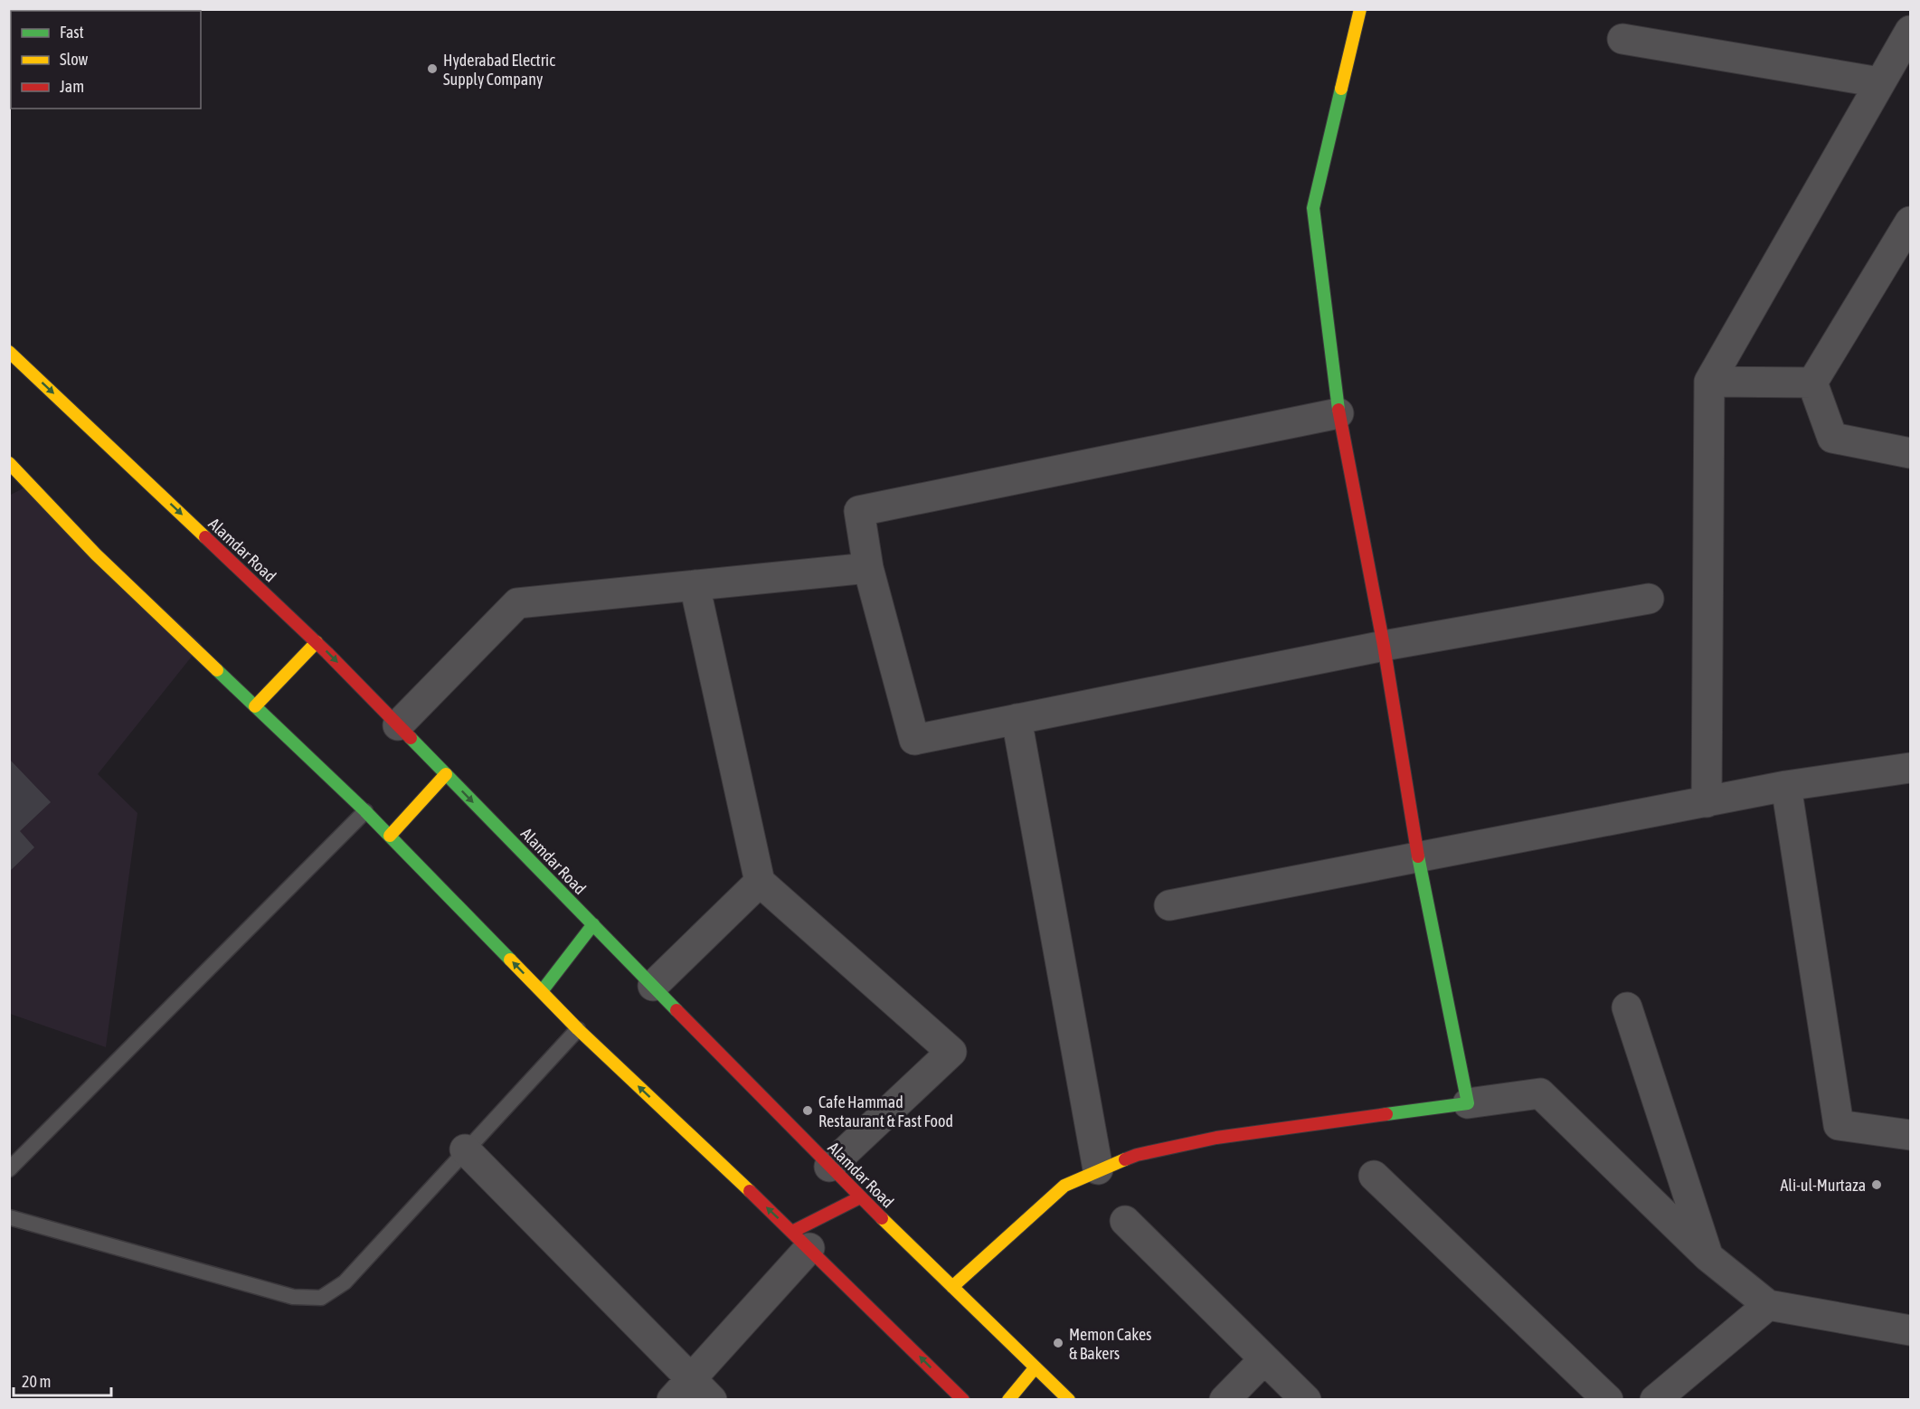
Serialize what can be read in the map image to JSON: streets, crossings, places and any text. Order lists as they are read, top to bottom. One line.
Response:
{"streets":{"street":["Alamdar Road"]},"places":["Hyderabad Electric Supply Company","Cafe Hammad Restaurant & Fast Food","Ali-ul-Murtaza","Memon Cakes & Bakers"],"legend":["Fast","Slow","Jam"],"scale_bar":"20 m"}
